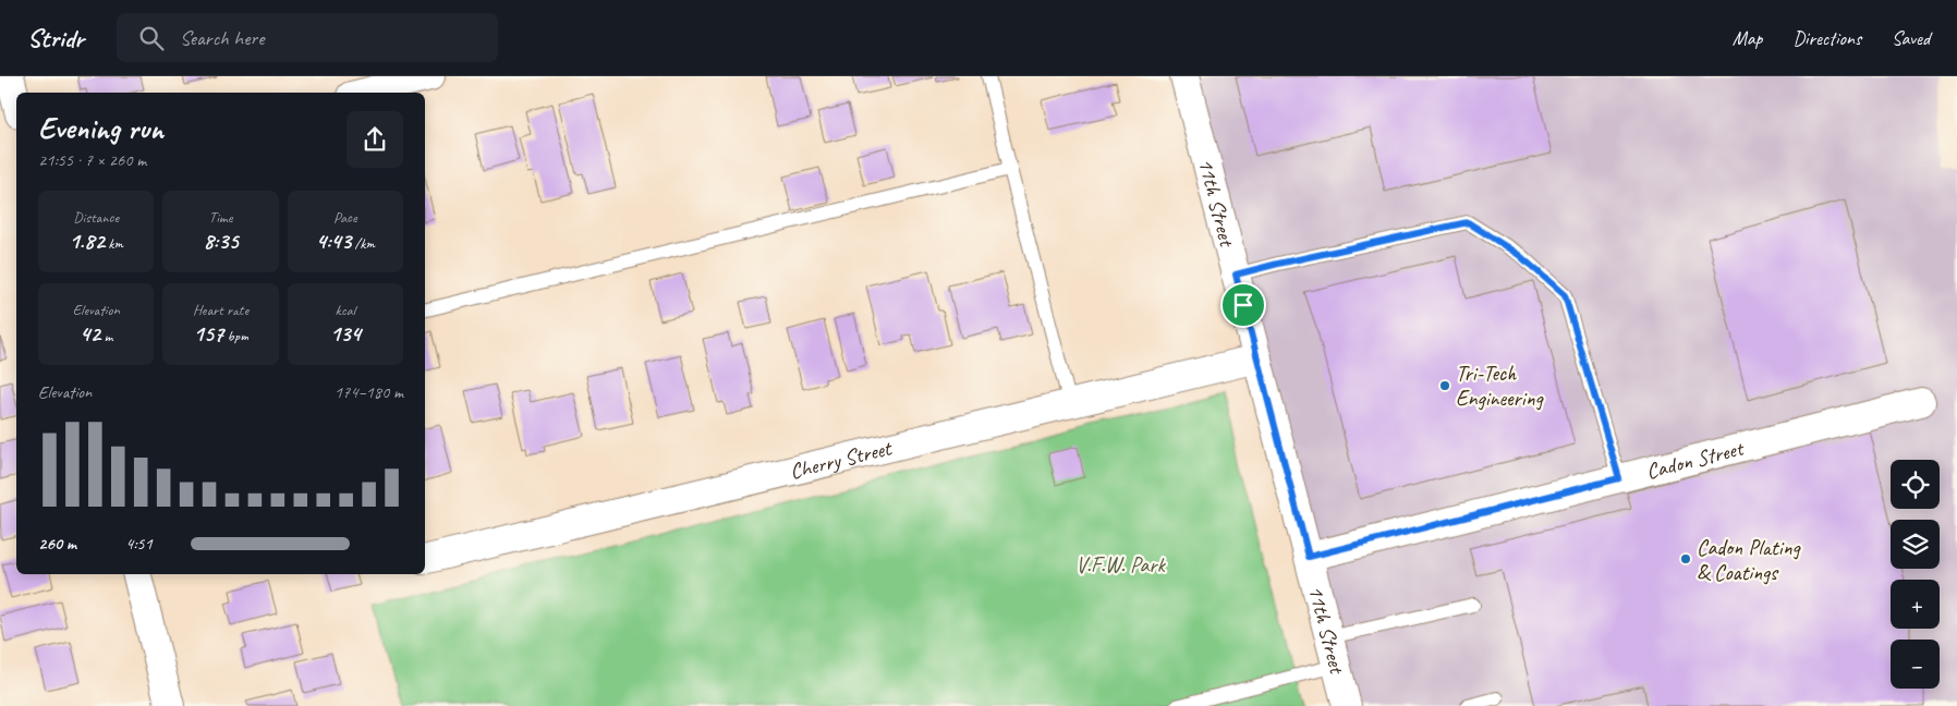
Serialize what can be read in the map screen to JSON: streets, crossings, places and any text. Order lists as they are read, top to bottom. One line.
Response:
{"streets":{"street":["11th Street","Cherry Street","Cadon Street"]},"crossings":[["11th Street","Cherry Street"],["11th Street","Cadon Street"]],"parks":["V.F.W. Park"],"places":["Tri-Tech Engineering","Cadon Plating & Coatings"],"page":{"header":"Stridr","search":"Search here","nav":["Map","Directions","Saved"],"heading":["Evening run","21:55 · 7 × 260 m"],"stats":[["Distance","1.82 km"],["Time","8:35"],["Pace","4:43 /km"],["Elevation","42 m"],["Heart rate","157 bpm"],["kcal","134"]],"chart":["Elevation","174–180 m"],"map_buttons":["+","−"],"list":[{"name":"260 m","note":"4:51"}]}}
